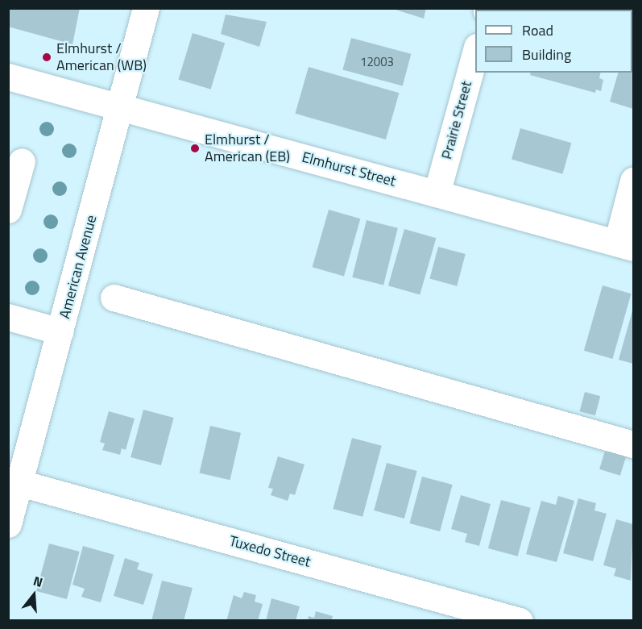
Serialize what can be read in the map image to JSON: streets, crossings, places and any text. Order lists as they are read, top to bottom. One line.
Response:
{"streets":{"street":["Prairie Street","Elmhurst Street","American Avenue","Tuxedo Street"]},"crossings":[["Prairie Street","Elmhurst Street"],["Elmhurst Street","American Avenue"],["American Avenue","Tuxedo Street"]],"places":["Elmhurst / American (WB)","Elmhurst / American (EB)"],"house_numbers":["12003"],"legend":["Road","Building"],"north":"top"}
